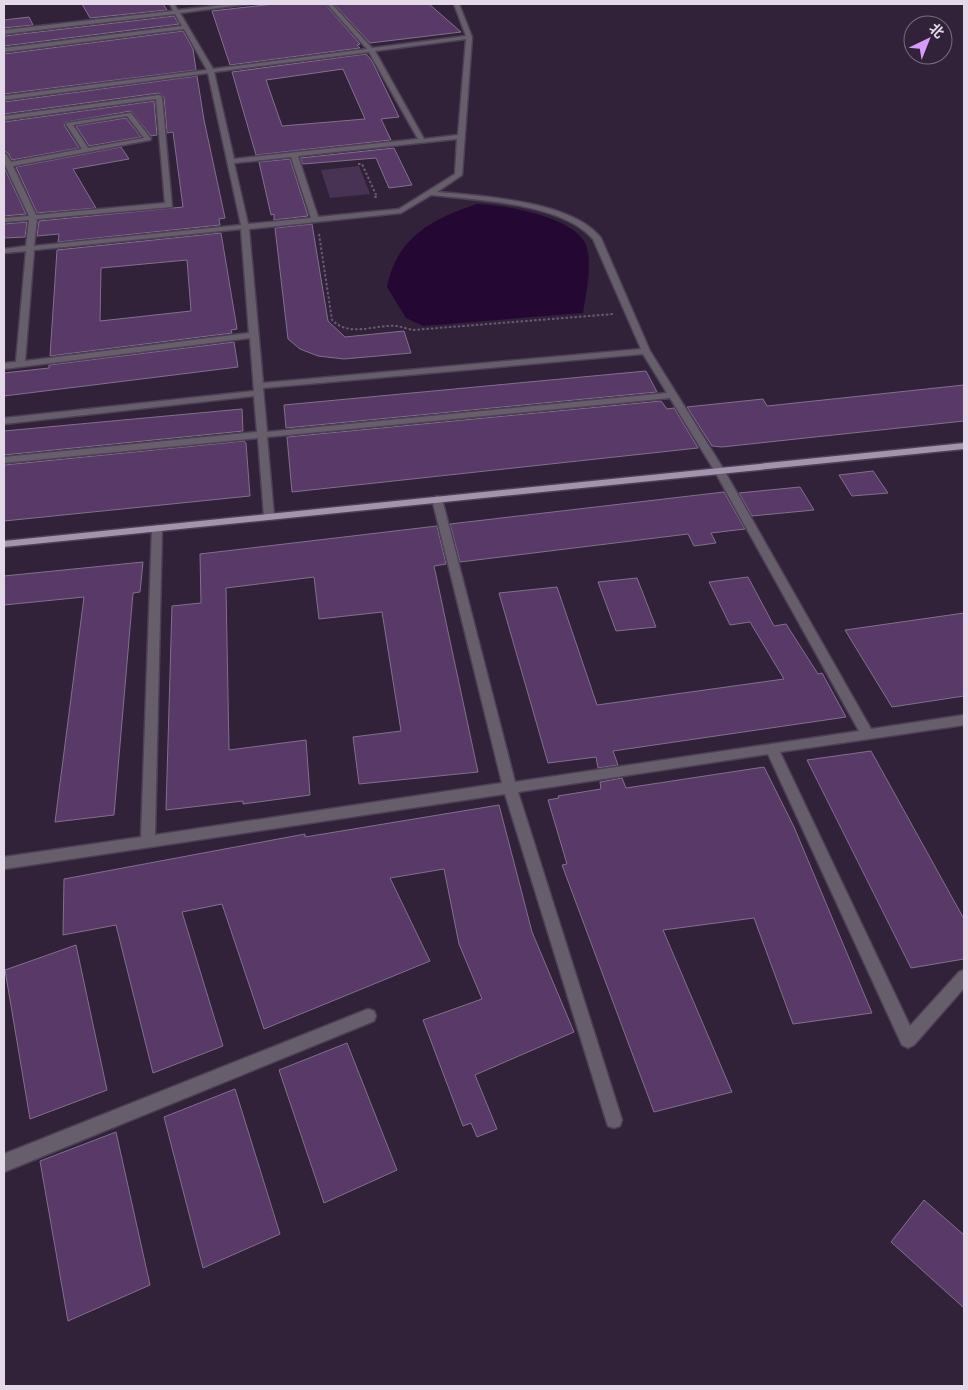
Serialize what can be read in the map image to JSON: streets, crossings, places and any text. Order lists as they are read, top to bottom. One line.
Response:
{"north":"top right"}
